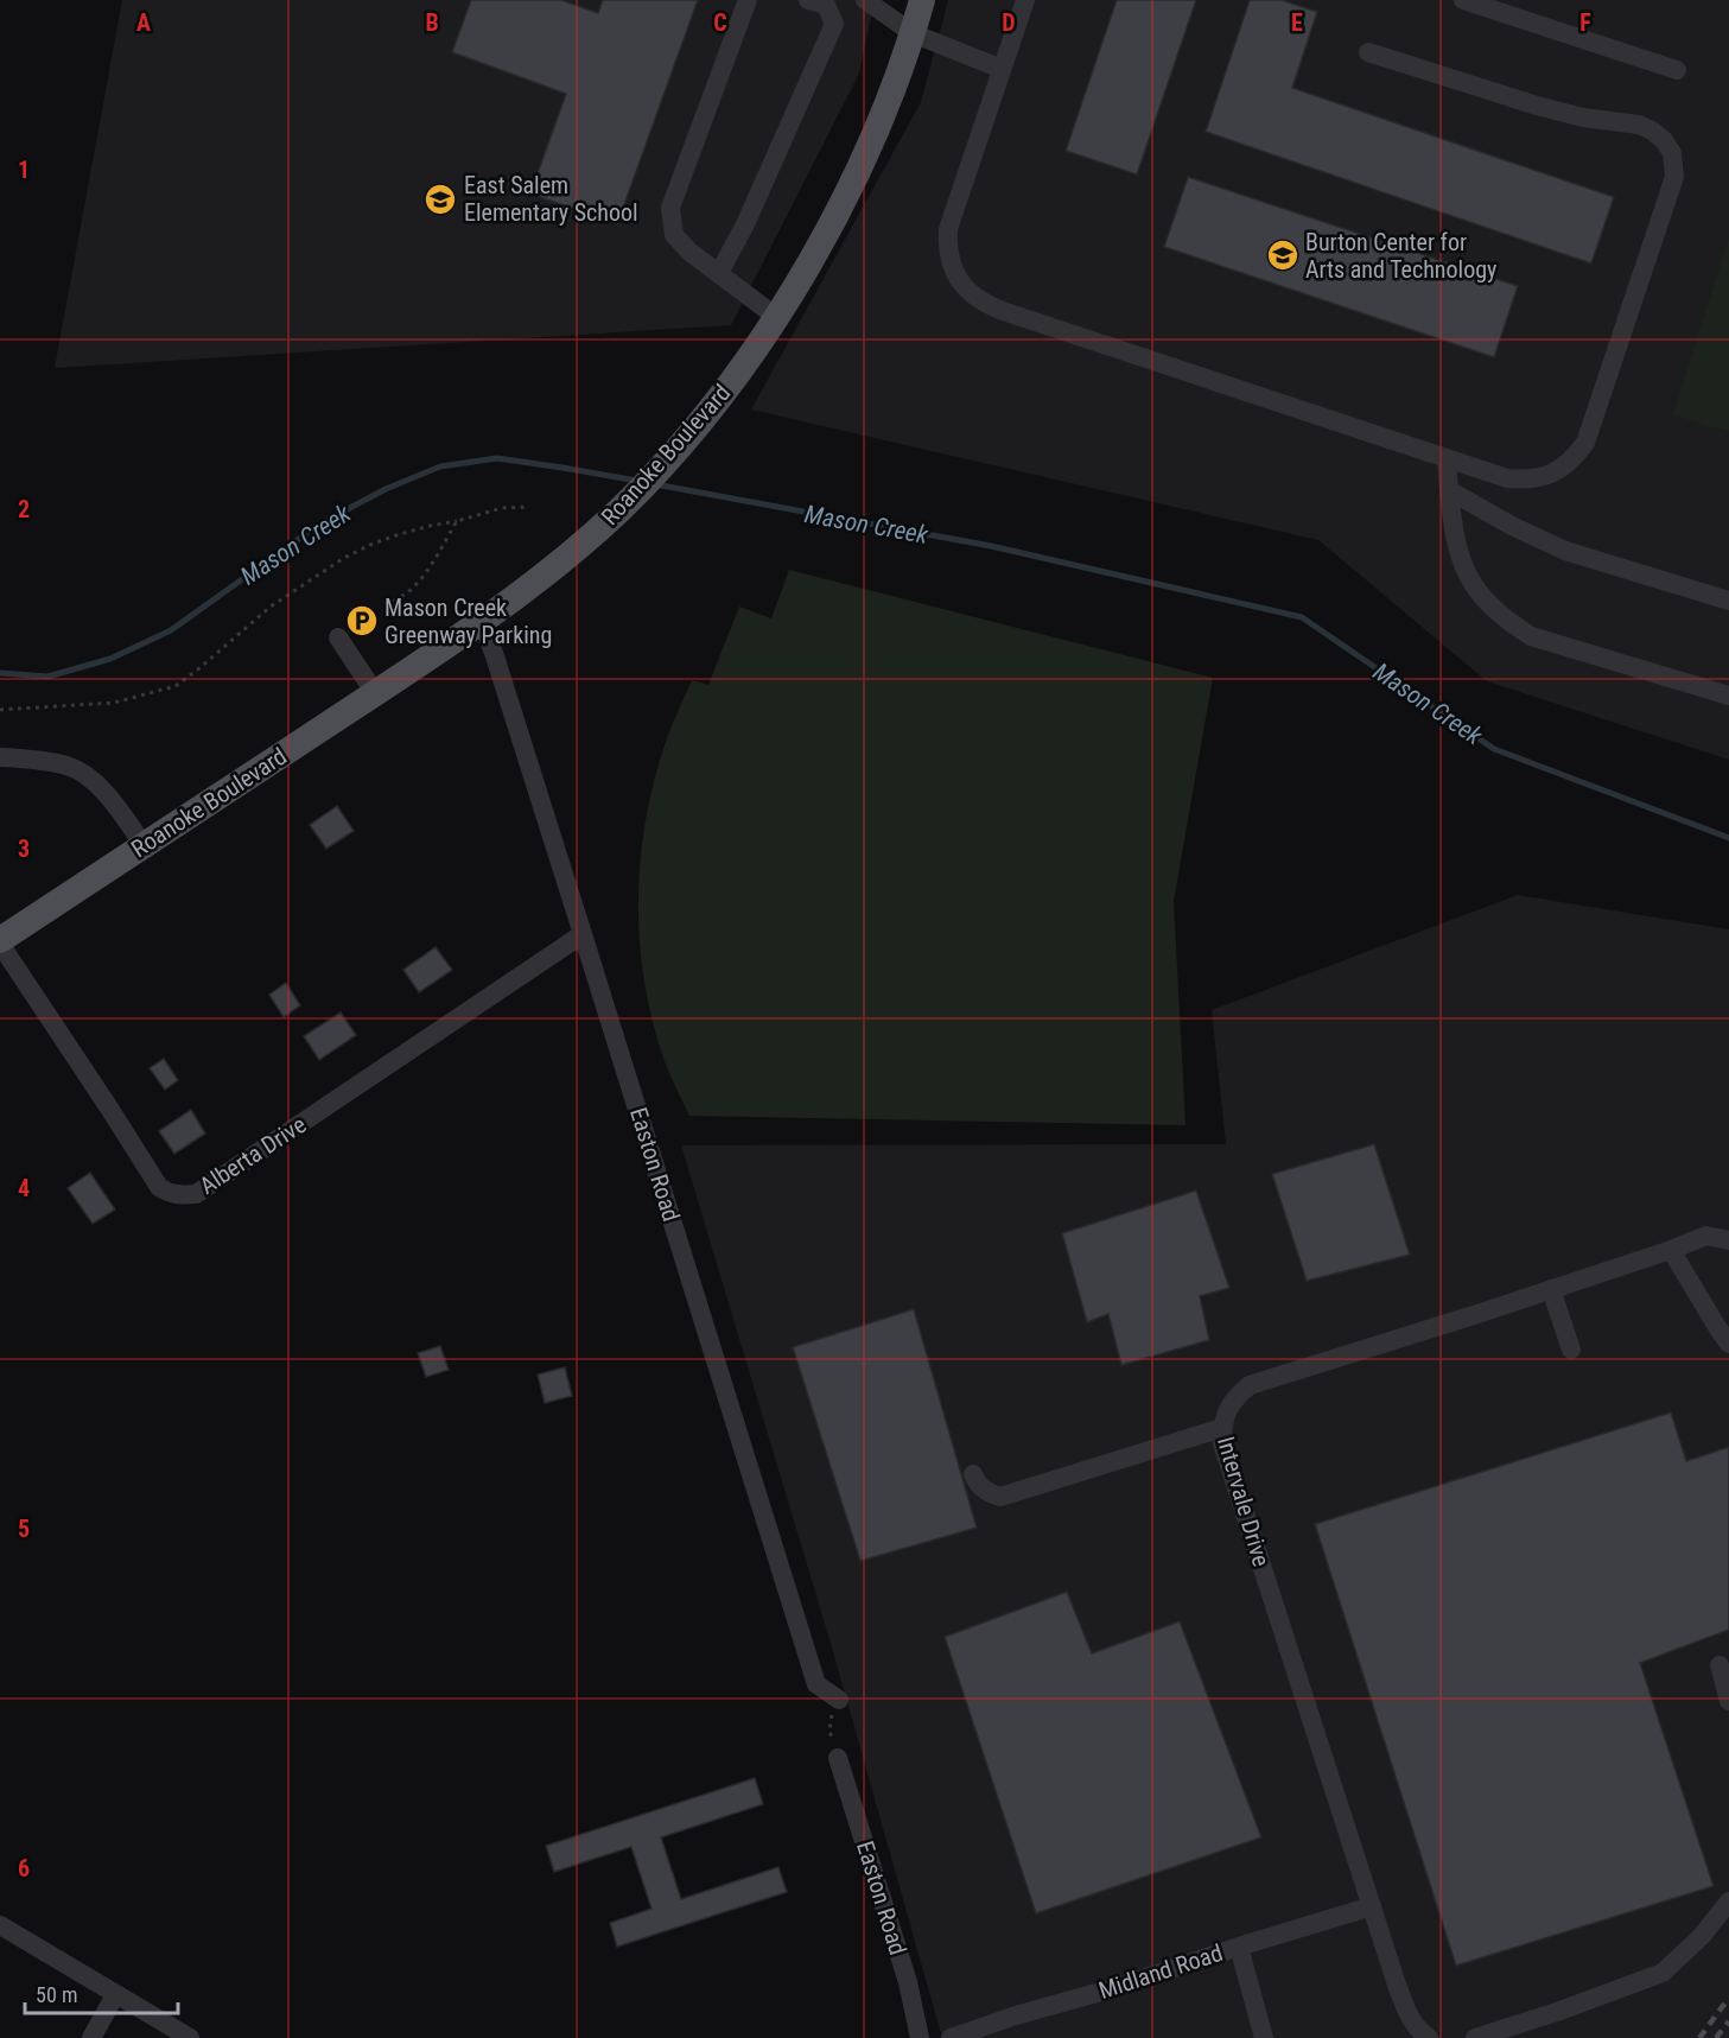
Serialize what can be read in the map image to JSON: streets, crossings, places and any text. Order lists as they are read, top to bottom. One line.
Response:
{"streets":{"main road":["Roanoke Boulevard"],"street":["Alberta Drive","Easton Road","Intervale Drive","Midland Road"]},"crossings":[["Roanoke Boulevard","Alberta Drive"],["Roanoke Boulevard","Easton Road"],["Alberta Drive","Easton Road"],["Intervale Drive","Midland Road"]],"water":["Mason Creek"],"places":{"school or university":["East Salem Elementary School","Burton Center for Arts and Technology"],"parking":["Mason Creek Greenway Parking"]},"scale_bar":"50 m","grid":{"columns":["A","B","C","D","E","F"],"rows":["1","2","3","4","5","6"]}}
